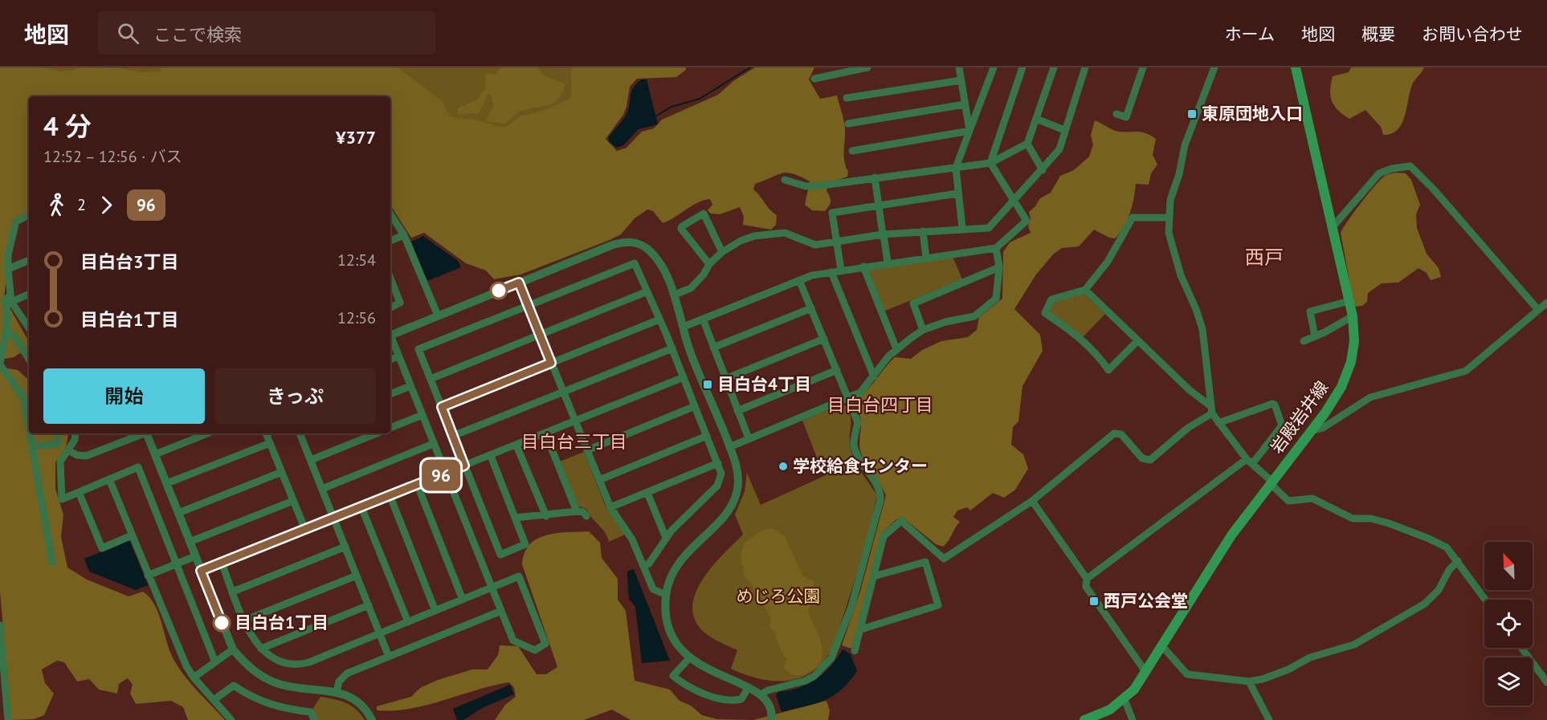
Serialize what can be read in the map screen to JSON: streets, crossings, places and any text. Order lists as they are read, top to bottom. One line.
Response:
{"streets":{"main road":["岩殿岩井線"]},"districts":["西戸","目白台四丁目","目白台三丁目"],"parks":["めじろ公園"],"places":{"transit":["東原団地入口","目白台4丁目","西戸公会堂"],"other":["学校給食センター","目白台1丁目"]},"lines":["bus line 96"],"north":"top left","page":{"header":"地図","search":"ここで検索","nav":["ホーム","地図","概要","お問い合わせ"],"on_map":"96","heading":["4 分","12:52 – 12:56 · バス","¥377"],"legs":["2","96"],"list":[{"name":"目白台3丁目","value":"12:54"},{"name":"目白台1丁目","value":"12:56"}],"buttons":["開始","きっぷ"]}}
